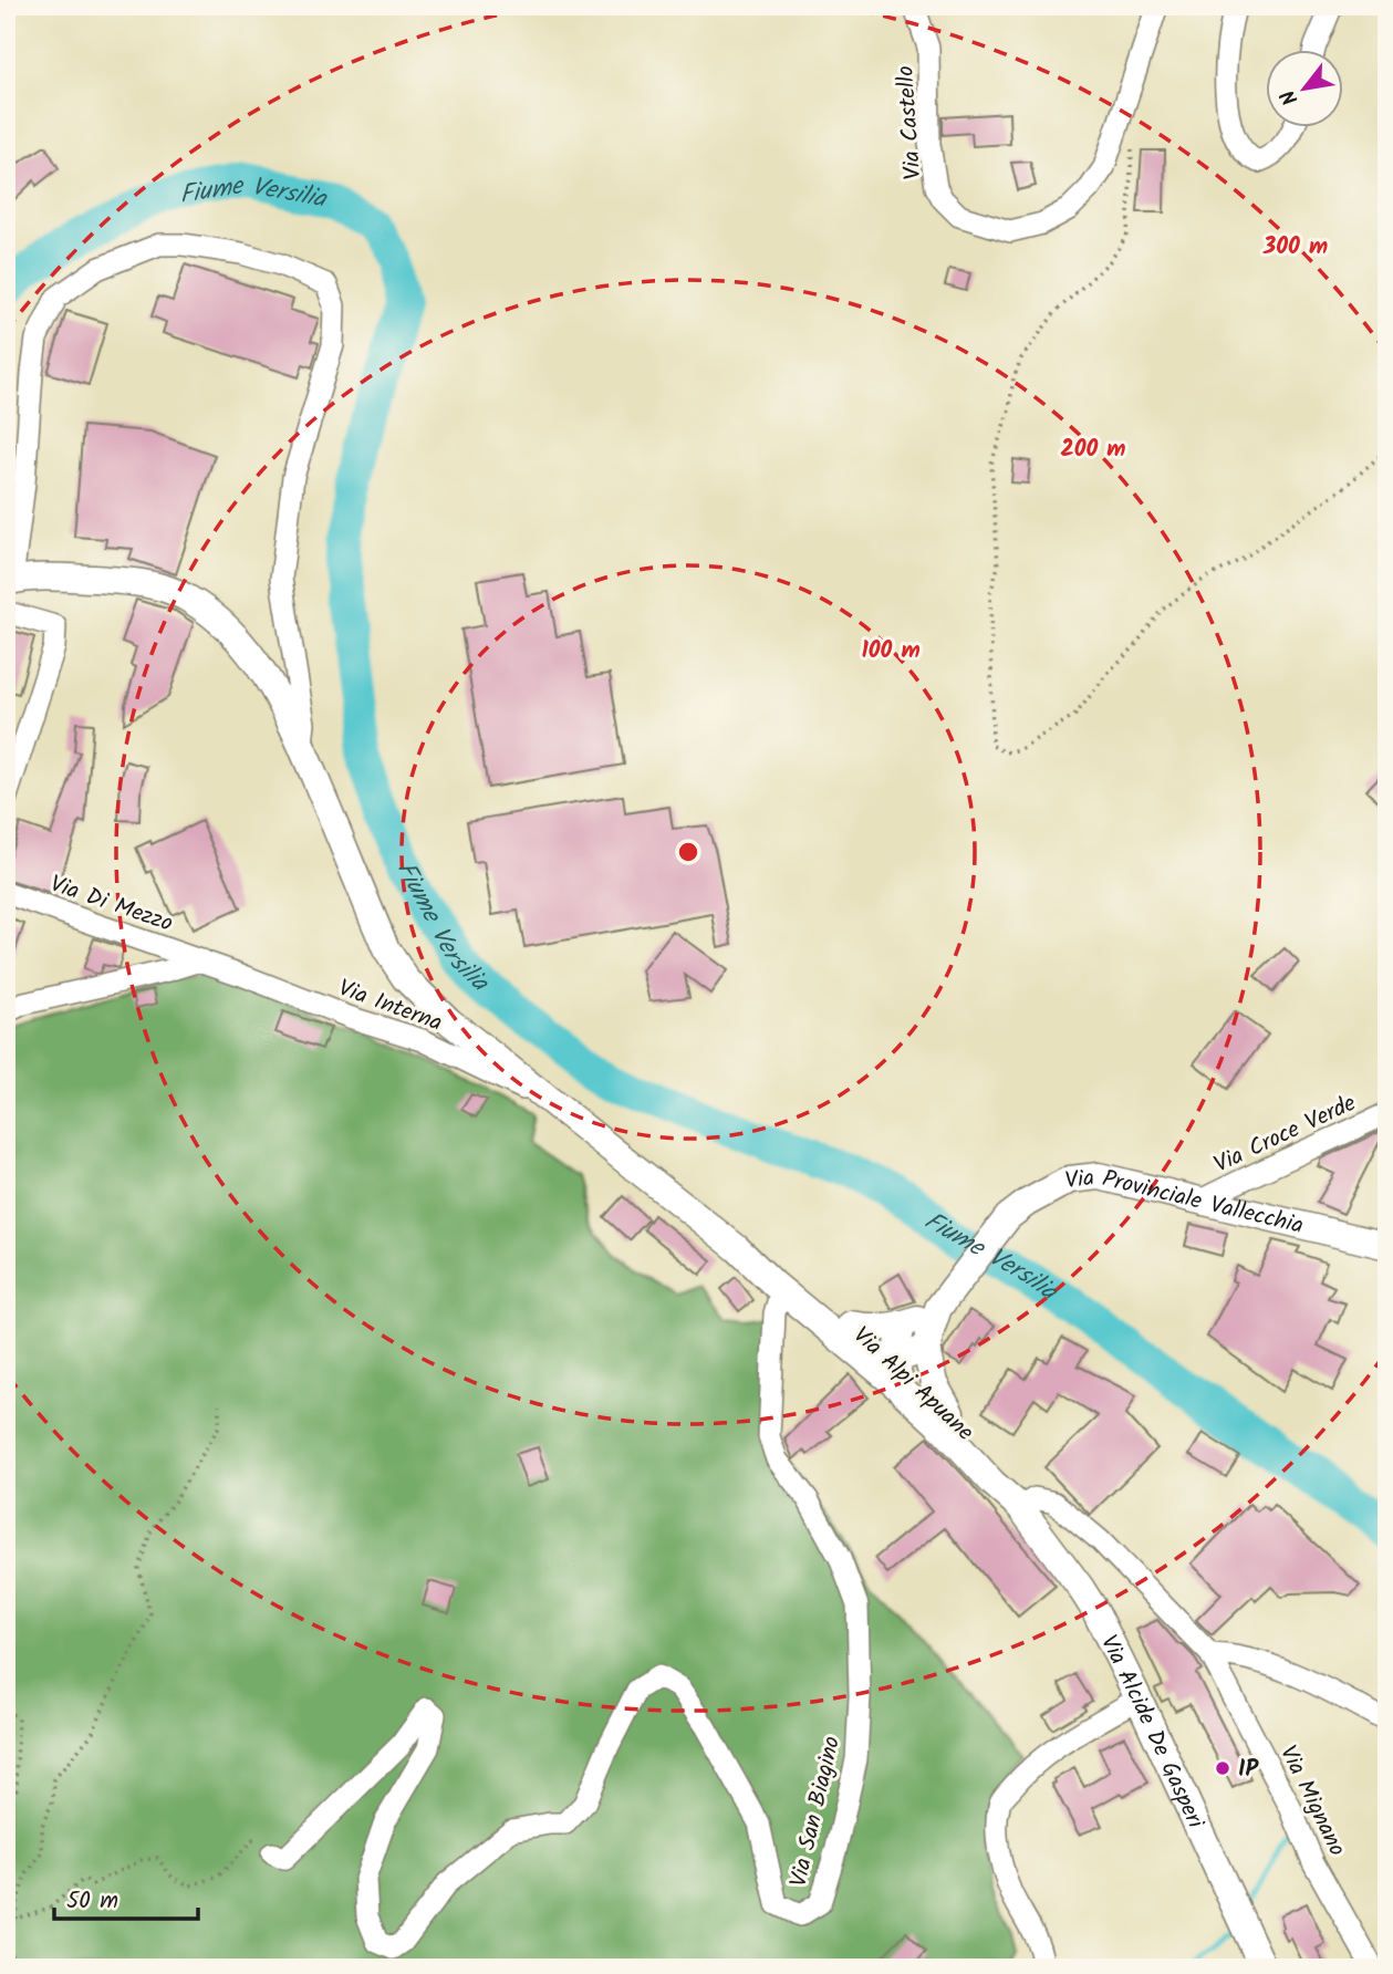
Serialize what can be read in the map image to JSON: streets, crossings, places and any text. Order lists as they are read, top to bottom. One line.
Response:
{"streets":{"main road":["Via Provinciale Vallecchia","Via Alpi Apuane","Via Alcide De Gasperi"],"street":["Via Castello","Via Di Mezzo","Via Interna","Via Croce Verde","Via Mignano","Via San Biagino"]},"crossings":[["Via Di Mezzo","Via Interna"],["Via Croce Verde","Via Provinciale Vallecchia"],["Via Alpi Apuane","Via Alcide De Gasperi"],["Via Alpi Apuane","Via Mignano"],["Via Alcide De Gasperi","Via Mignano"]],"water":["Fiume Versilia"],"places":["IP"],"scale_bar":"50 m","north":"bottom left","rings":["300 m","200 m","100 m"]}
